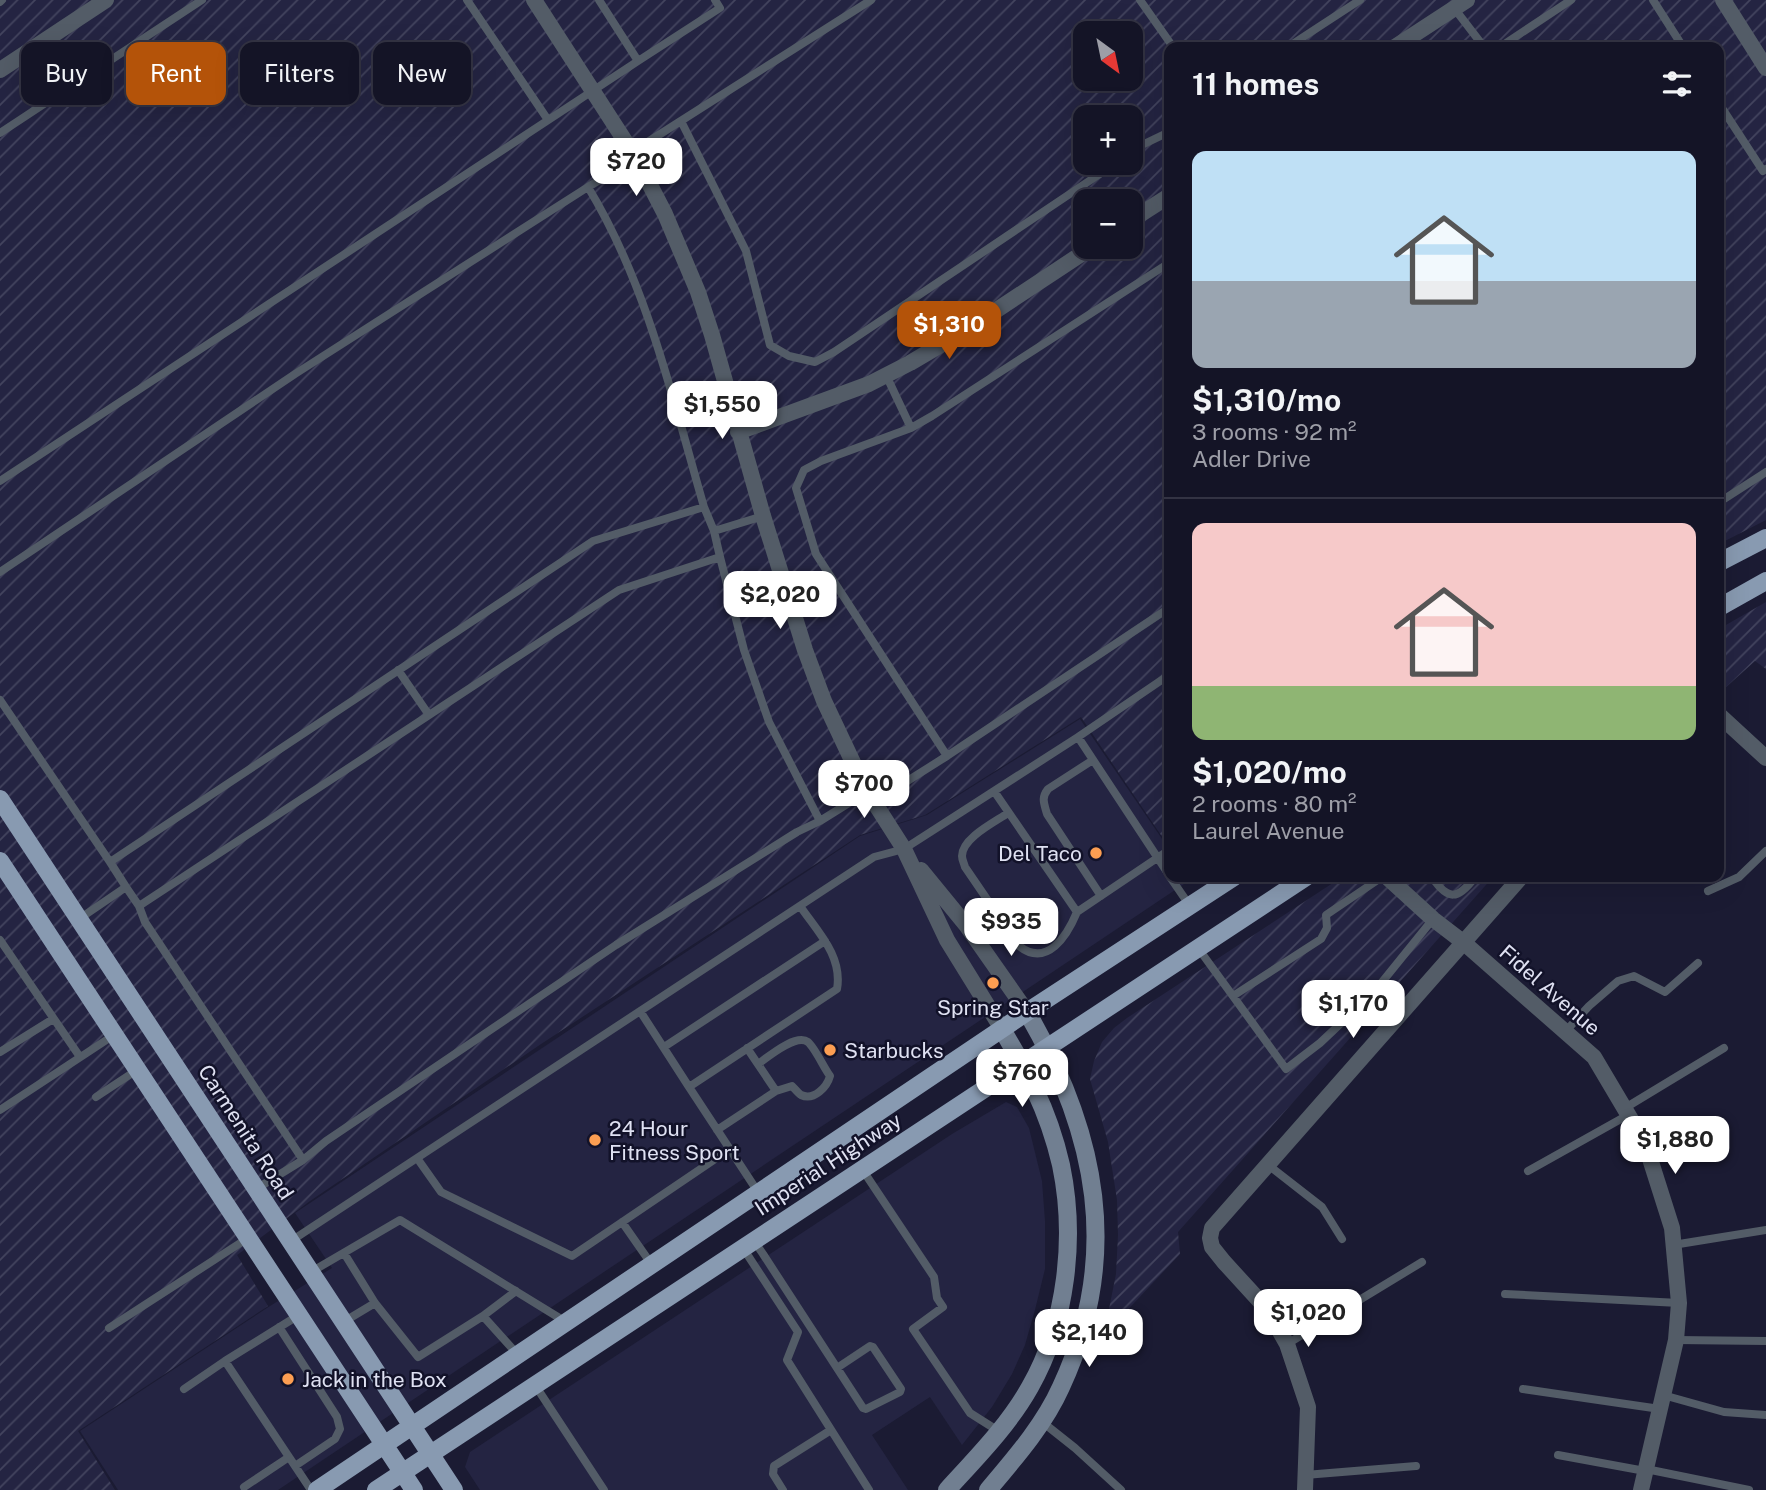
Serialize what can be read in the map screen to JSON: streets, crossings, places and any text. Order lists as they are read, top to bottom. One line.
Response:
{"streets":{"main road":["Carmenita Road","Imperial Highway"],"street":["Fidel Avenue"]},"crossings":[["Carmenita Road","Imperial Highway"]],"places":["Del Taco","Spring Star","Starbucks","24 Hour Fitness Sport","Jack in the Box"],"north":"bottom right","page":{"map_buttons":["+","−"],"chip":["Buy","Rent","Filters","New"],"heading":"11 homes","list":[{"name":"$1,310/mo","note":"3 rooms · 92 m² · Adler Drive"},{"name":"$1,020/mo","note":"2 rooms · 80 m² · Laurel Avenue"}],"price":["$720","$1,310","$1,550","$2,020","$700","$935","$1,170","$760","$1,880","$1,020","$2,140"]}}
